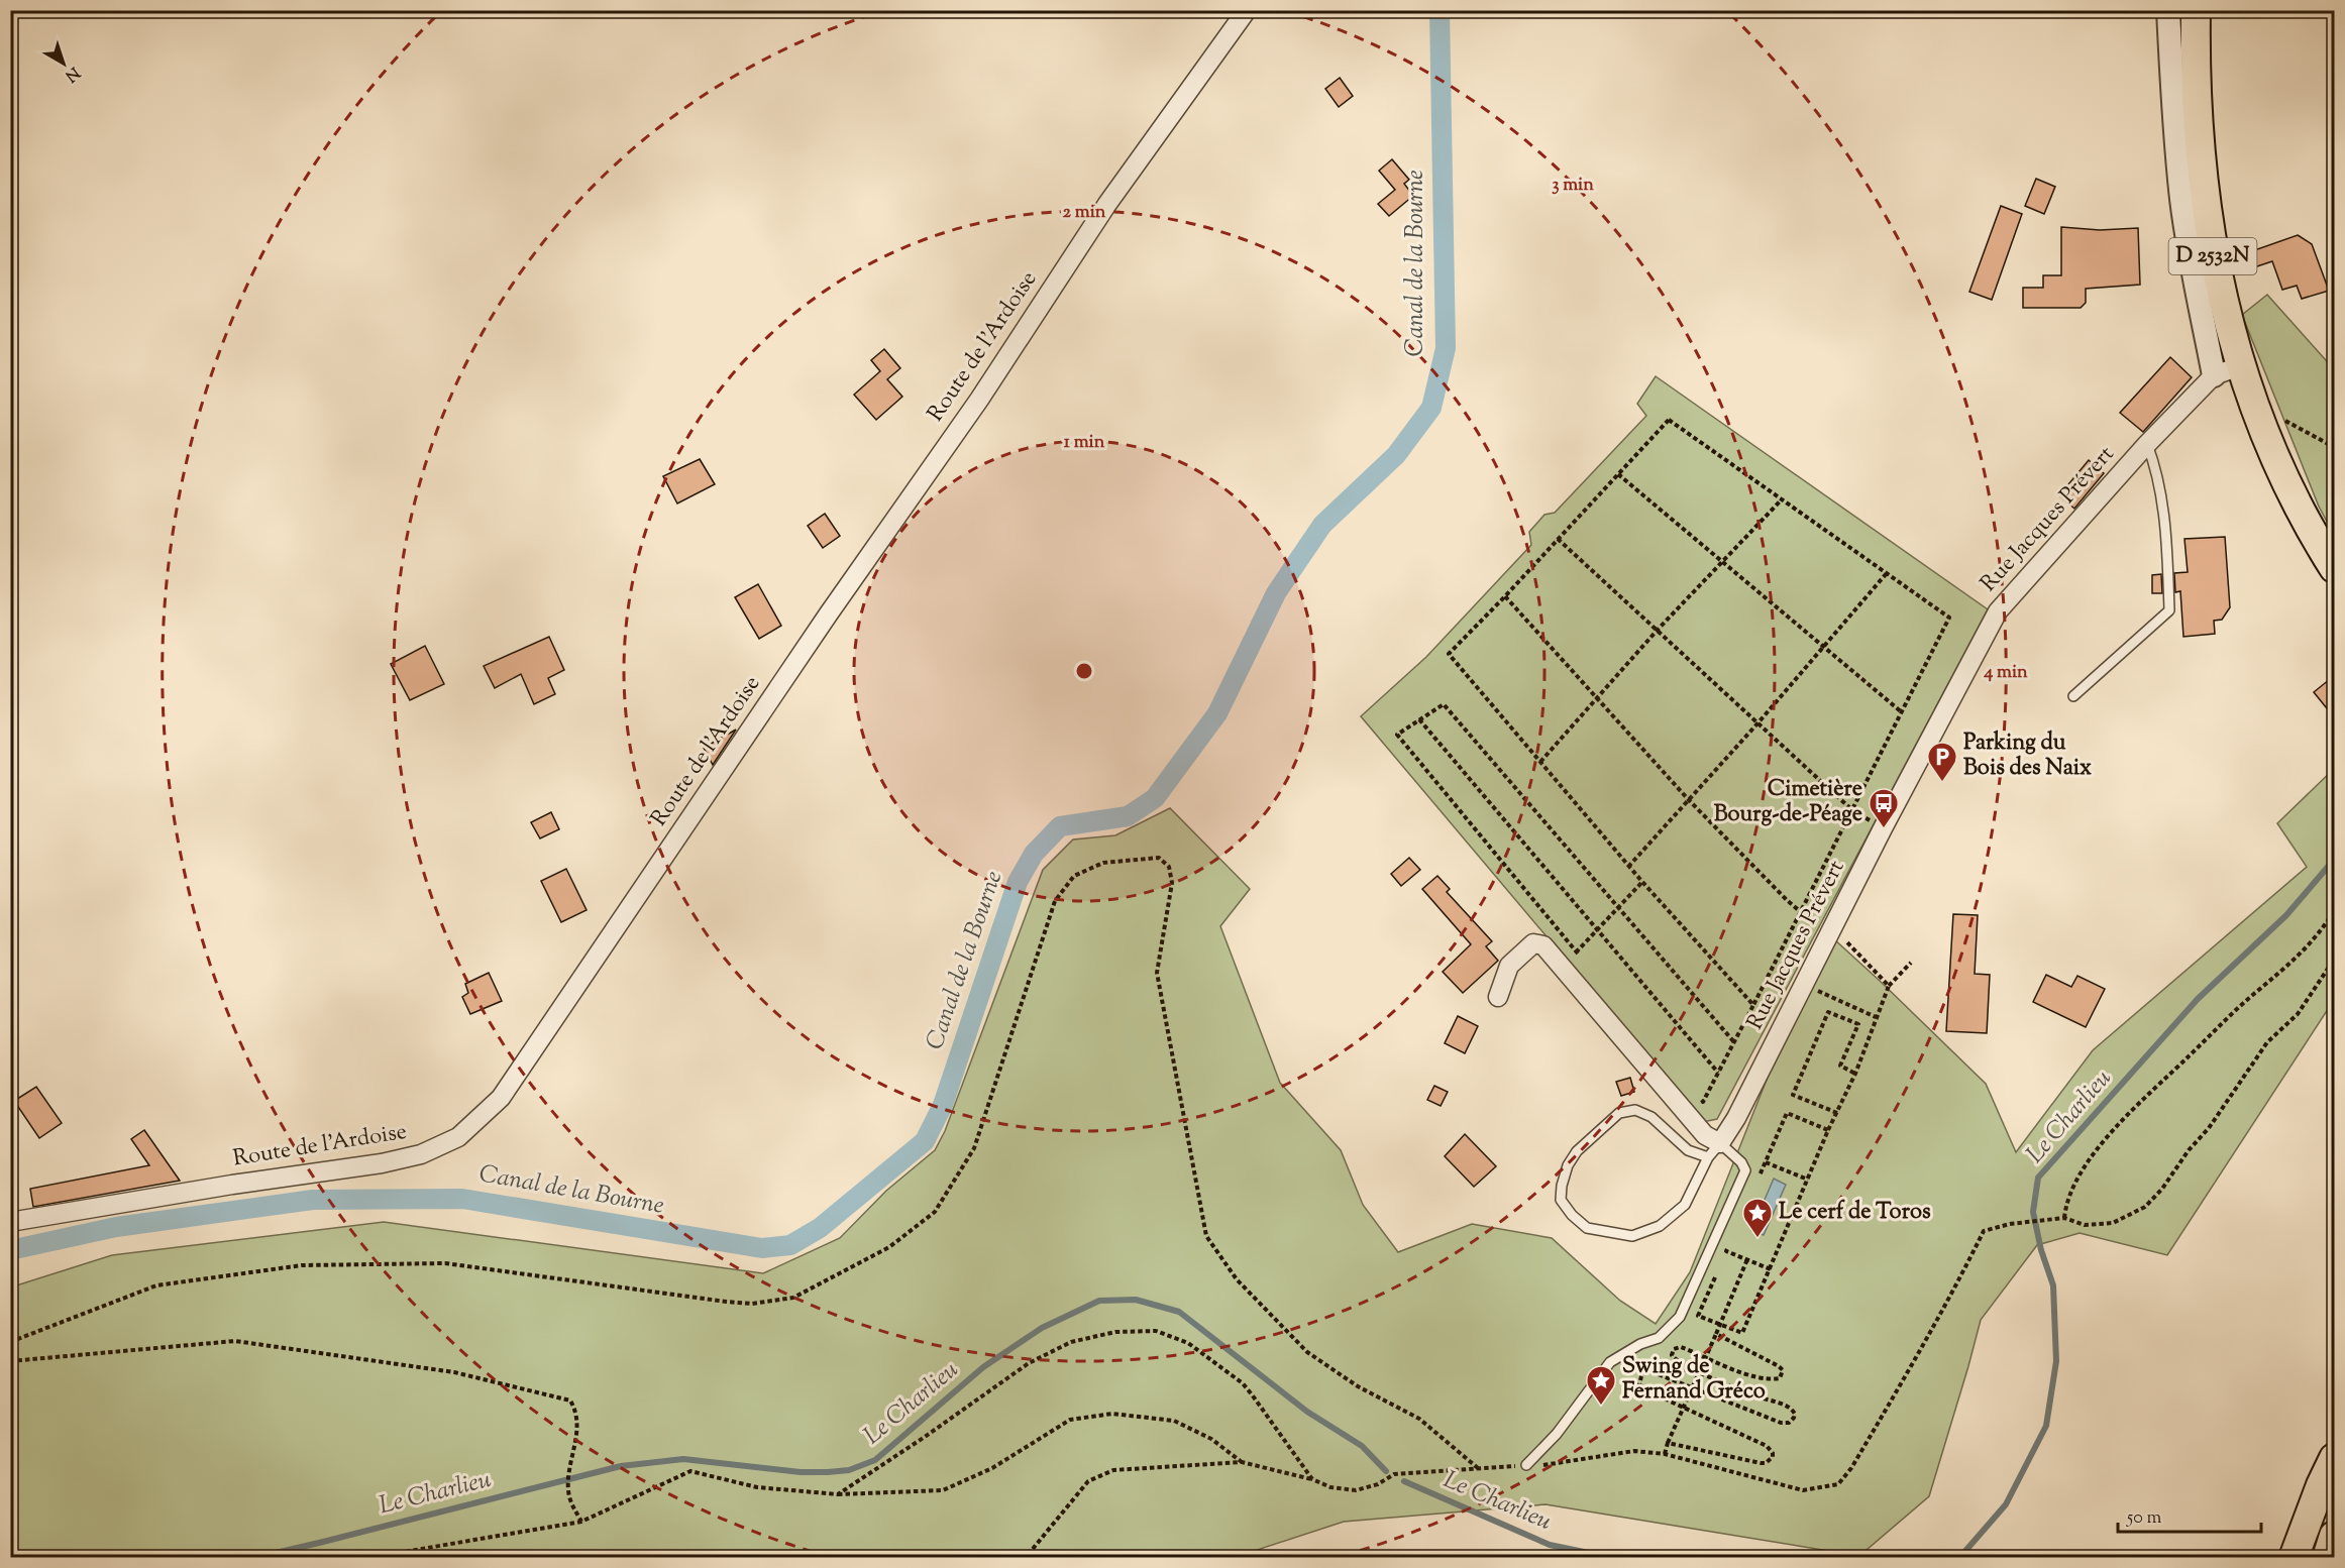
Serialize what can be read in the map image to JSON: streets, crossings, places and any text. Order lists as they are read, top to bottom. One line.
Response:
{"streets":{"main road":["D 2532N"],"street":["Route de l'Ardoise","Rue Jacques Prévert"]},"crossings":[["D 2532N","Rue Jacques Prévert"]],"water":["Canal de la Bourne","Le Charlieu"],"places":{"parking":["Parking du Bois des Naix"],"bus stop":["Cimetière Bourg-de-Péage"],"place":["Le cerf de Toros","Swing de Fernand Gréco"]},"scale_bar":"50 m","north":"bottom right","rings":["3 min","2 min","1 min","4 min"]}
